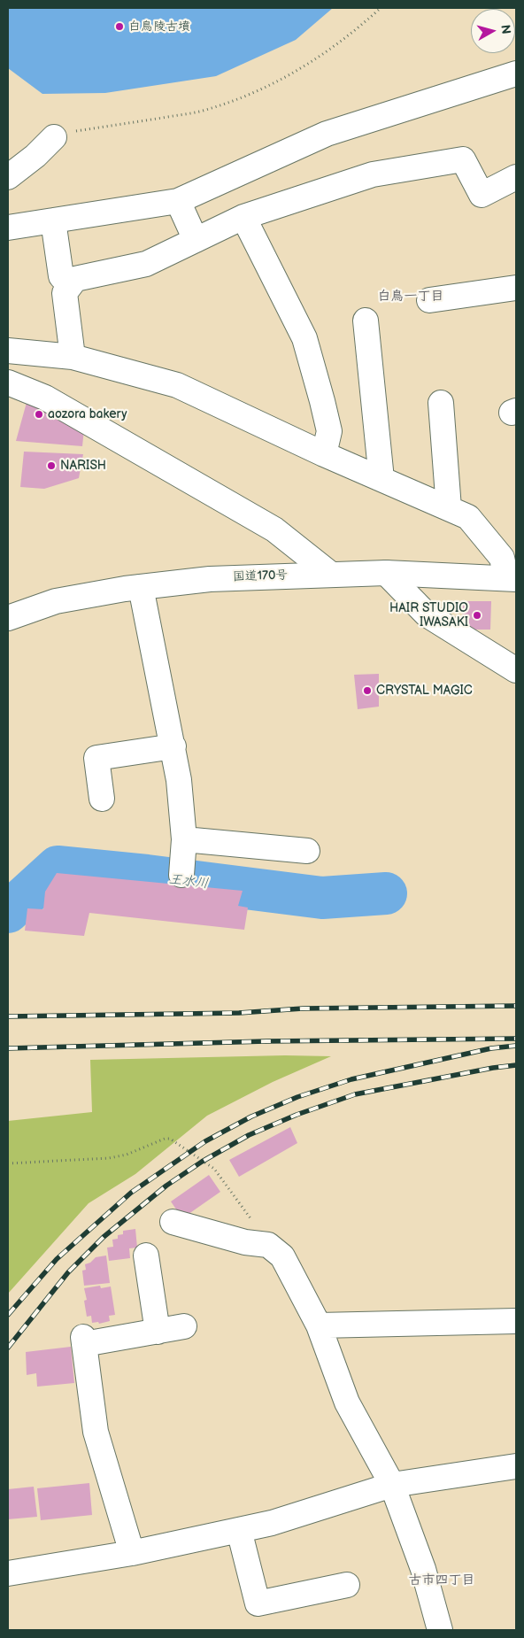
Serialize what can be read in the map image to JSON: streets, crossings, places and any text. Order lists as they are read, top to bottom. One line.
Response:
{"streets":{"main road":["国道170号"]},"districts":["白鳥一丁目","古市四丁目"],"water":["王水川"],"places":["白鳥陵古墳","aozora bakery","NARISH","HAIR STUDIO IWASAKI","CRYSTAL MAGIC"],"north":"right"}
